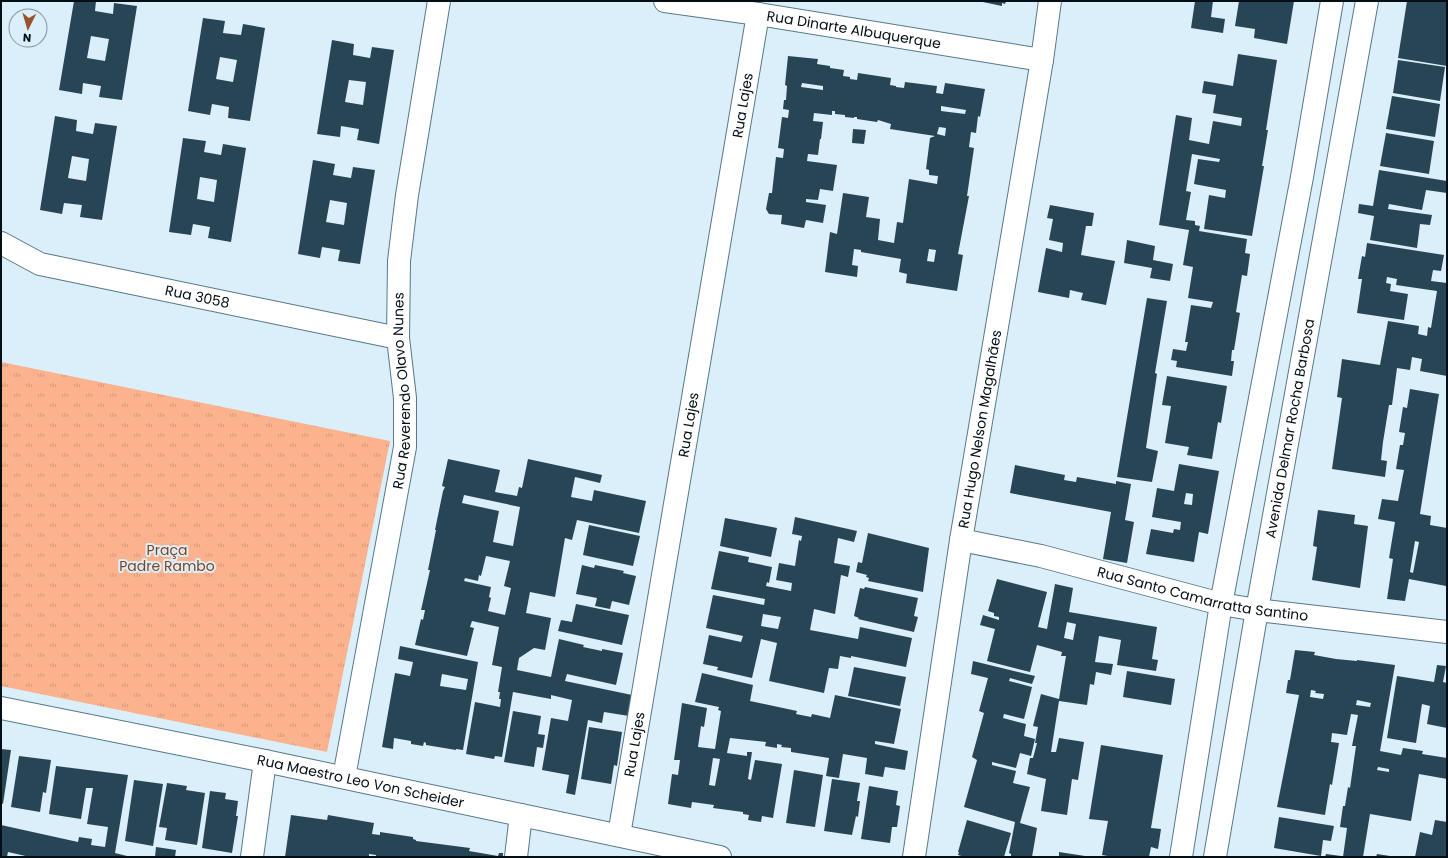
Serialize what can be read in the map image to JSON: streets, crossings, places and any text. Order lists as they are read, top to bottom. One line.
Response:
{"streets":{"street":["Rua Dinarte Albuquerque","Rua Lajes","Rua 3058","Rua Reverendo Olavo Nunes","Rua Hugo Nelson Magalhães","Avenida Delmar Rocha Barbosa","Rua Santo Camarratta Santino","Rua Maestro Leo Von Scheider"]},"crossings":[["Rua Dinarte Albuquerque","Rua Lajes"],["Rua Dinarte Albuquerque","Rua Hugo Nelson Magalhães"],["Rua Lajes","Rua Maestro Leo Von Scheider"],["Rua 3058","Rua Reverendo Olavo Nunes"],["Rua Reverendo Olavo Nunes","Rua Maestro Leo Von Scheider"],["Rua Hugo Nelson Magalhães","Rua Santo Camarratta Santino"],["Avenida Delmar Rocha Barbosa","Rua Santo Camarratta Santino"]],"parks":["Praça Padre Rambo"],"north":"bottom"}
